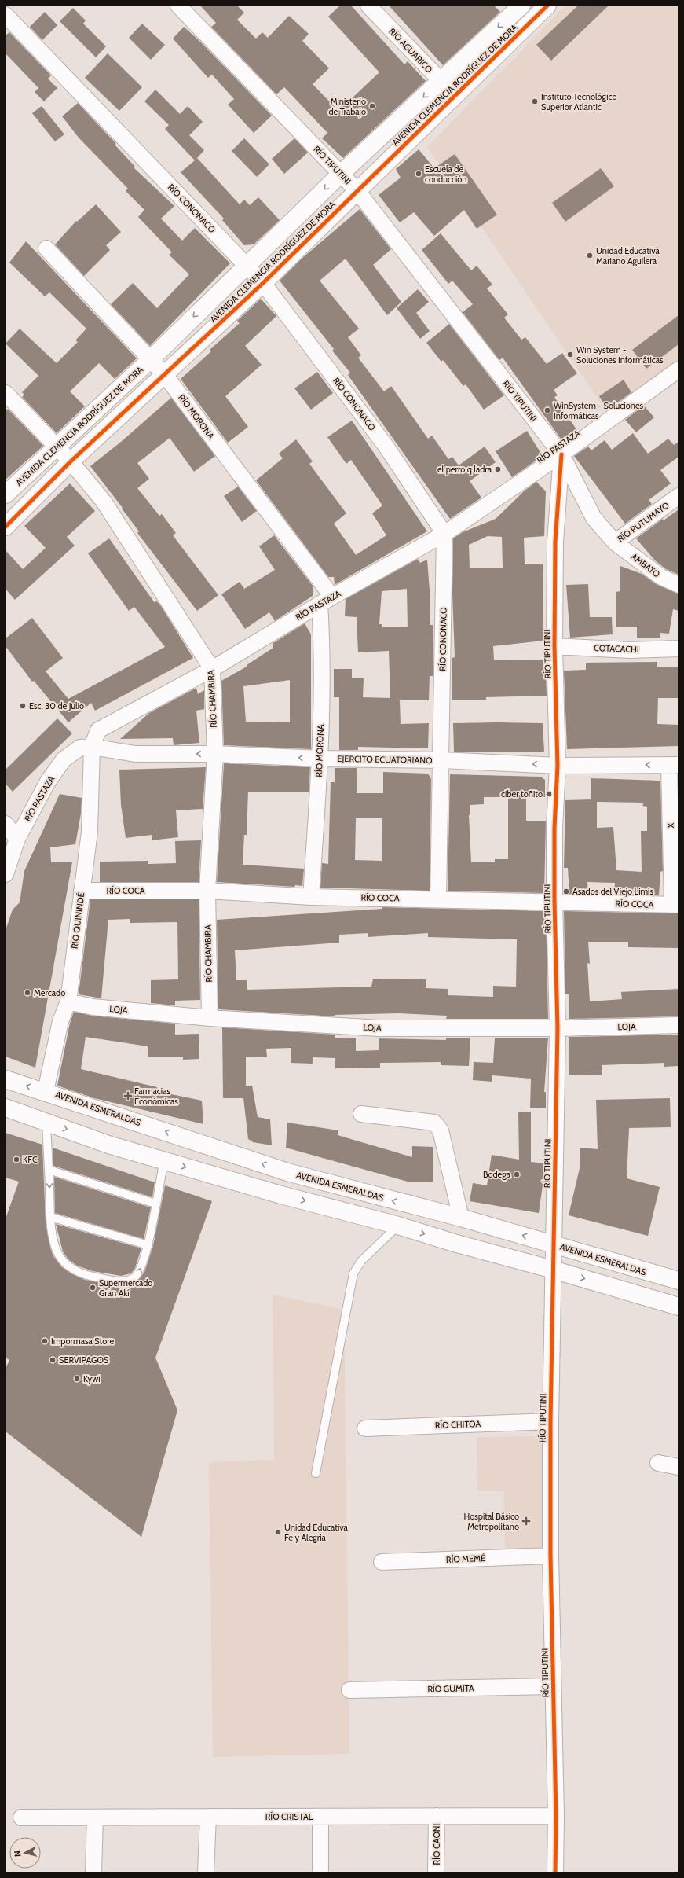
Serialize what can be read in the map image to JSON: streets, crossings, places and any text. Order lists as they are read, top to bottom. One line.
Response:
{"streets":{"street":["RÍO AGUARICO","AVENIDA CLEMENCIA RODRÍGUEZ DE MORA","RÍO TIPUTINI","RÍO CONONACO","RÍO MORONA","RÍO PASTAZA","RÍO PUTUMAYO","AMBATO","COTACACHI","RÍO CHAMBIRA","EJERCITO ECUATORIANO","X","RÍO COCA","RÍO QUININDÉ","LOJA","AVENIDA ESMERALDAS","RÍO CHITOA","RÍO MEMÉ","RÍO GUMITA","RÍO CRISTAL","RÍO CAONI"]},"crossings":[["RÍO AGUARICO","AVENIDA CLEMENCIA RODRÍGUEZ DE MORA"],["AVENIDA CLEMENCIA RODRÍGUEZ DE MORA","RÍO TIPUTINI"],["AVENIDA CLEMENCIA RODRÍGUEZ DE MORA","RÍO CONONACO"],["AVENIDA CLEMENCIA RODRÍGUEZ DE MORA","RÍO MORONA"],["AVENIDA CLEMENCIA RODRÍGUEZ DE MORA","RÍO CHAMBIRA"],["RÍO TIPUTINI","RÍO PASTAZA"],["RÍO TIPUTINI","RÍO PUTUMAYO"],["RÍO TIPUTINI","COTACACHI"],["RÍO TIPUTINI","EJERCITO ECUATORIANO"],["RÍO TIPUTINI","RÍO COCA"],["RÍO TIPUTINI","LOJA"],["RÍO TIPUTINI","AVENIDA ESMERALDAS"],["RÍO TIPUTINI","RÍO CHITOA"],["RÍO TIPUTINI","RÍO MEMÉ"],["RÍO TIPUTINI","RÍO GUMITA"],["RÍO TIPUTINI","RÍO CRISTAL"],["RÍO CONONACO","RÍO PASTAZA"],["RÍO CONONACO","EJERCITO ECUATORIANO"],["RÍO CONONACO","RÍO COCA"],["RÍO MORONA","RÍO PASTAZA"],["RÍO MORONA","EJERCITO ECUATORIANO"],["RÍO MORONA","RÍO COCA"],["RÍO PASTAZA","RÍO PUTUMAYO"],["RÍO PASTAZA","RÍO CHAMBIRA"],["RÍO PASTAZA","EJERCITO ECUATORIANO"],["RÍO PASTAZA","RÍO QUININDÉ"],["RÍO PUTUMAYO","AMBATO"],["RÍO CHAMBIRA","EJERCITO ECUATORIANO"],["RÍO CHAMBIRA","RÍO COCA"],["RÍO CHAMBIRA","LOJA"],["EJERCITO ECUATORIANO","X"],["EJERCITO ECUATORIANO","RÍO QUININDÉ"],["X","RÍO COCA"],["RÍO COCA","RÍO QUININDÉ"],["RÍO QUININDÉ","LOJA"],["RÍO QUININDÉ","AVENIDA ESMERALDAS"],["RÍO CRISTAL","RÍO CAONI"]],"one_way":["EJERCITO ECUATORIANO"],"places":{"other":["Instituto Tecnológico Superior Atlantic","Ministerio de Trabajo","Escuela de conducción","Unidad Educativa Mariano Aguilera","Win System - Soluciones Informáticas","WinSystem - Soluciones Informáticas","el perro q ladra","Esc. 30 de Julio","ciber toñito","Asados del Viejo Limis","Mercado","KFC","Bodega","Supermercado Gran Akí","Impormasa Store","SERVIPAGOS","Kywi","Unidad Educativa Fe y Alegria"],"health":["Farmacias Económicas","Hospital Básico Metropolitano"]},"north":"left"}
